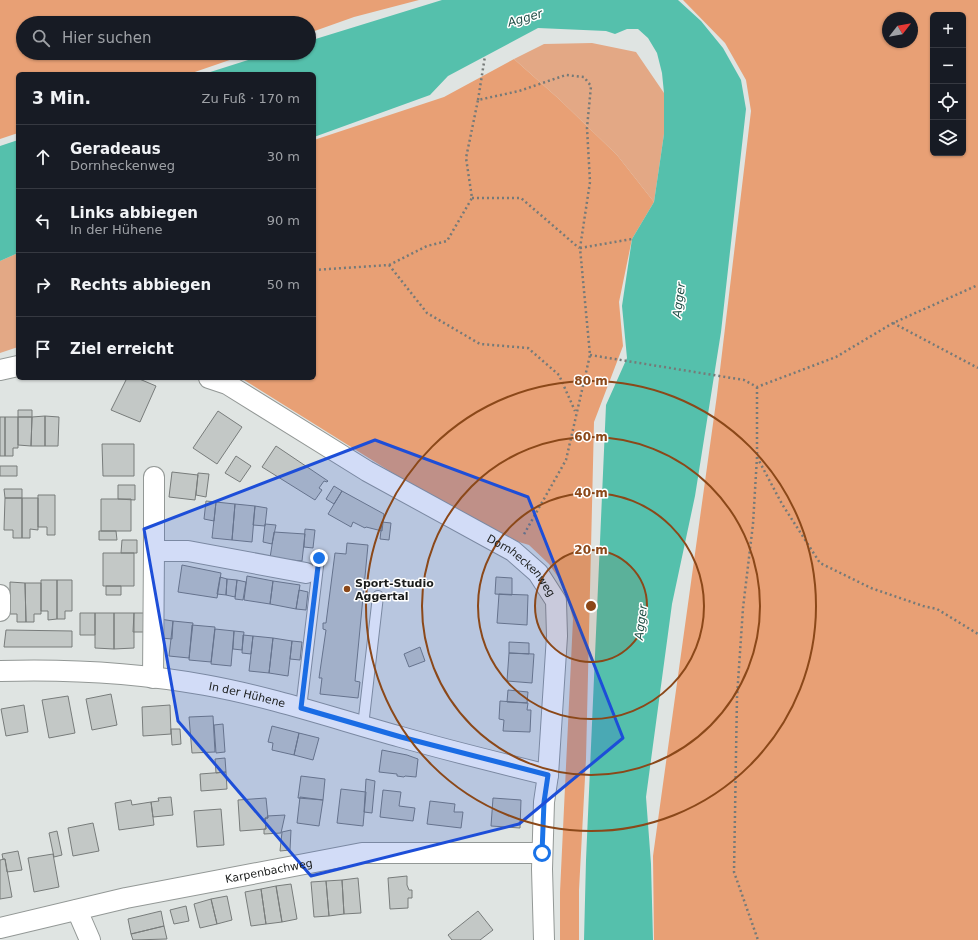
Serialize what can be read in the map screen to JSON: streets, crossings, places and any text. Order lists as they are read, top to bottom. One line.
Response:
{"streets":{"street":["Dornheckenweg","In der Hühene","Karpenbachweg"]},"crossings":[["Dornheckenweg","In der Hühene"],["Dornheckenweg","Karpenbachweg"]],"water":["Agger"],"places":["Sport-Studio Aggertal"],"north":"top right","page":{"map_buttons":["+","−"],"search":"Hier suchen","heading":["3 Min.","Zu Fuß · 170 m"],"list":[["Geradeaus","Dornheckenweg","30 m"],["Links abbiegen","In der Hühene","90 m"],["Rechts abbiegen","50 m"],"Ziel erreicht"]},"rings":["80 m","60 m","40 m","20 m"]}
